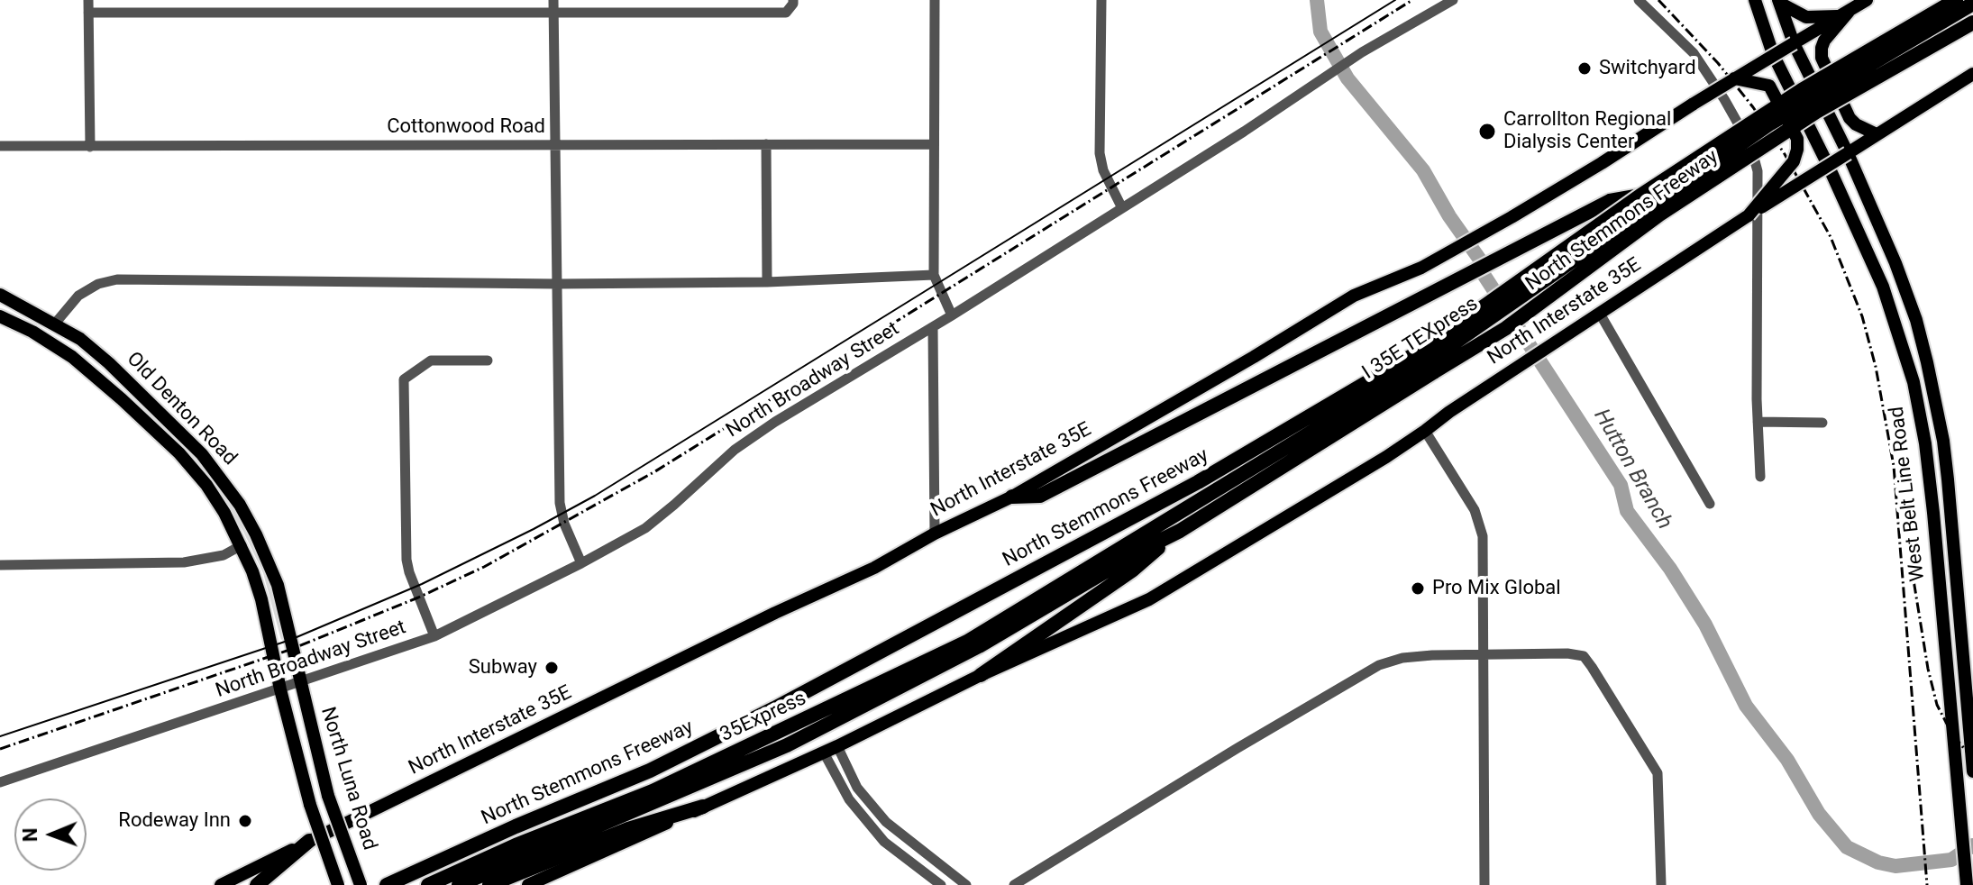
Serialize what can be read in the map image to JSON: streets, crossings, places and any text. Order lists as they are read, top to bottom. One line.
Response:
{"streets":{"highway":["North Stemmons Freeway","I 35E TEXpress","35Express"],"main road":["North Interstate 35E","Old Denton Road","West Belt Line Road","North Luna Road"],"street":["Cottonwood Road","North Broadway Street"]},"crossings":[["North Stemmons Freeway","I 35E TEXpress"],["North Interstate 35E","West Belt Line Road"],["I 35E TEXpress","35Express"],["North Broadway Street","Old Denton Road"],["North Broadway Street","North Luna Road"],["Old Denton Road","North Luna Road"]],"water":["Hutton Branch"],"places":["Switchyard","Carrollton Regional Dialysis Center","Pro Mix Global","Subway","Rodeway Inn"],"north":"left"}
